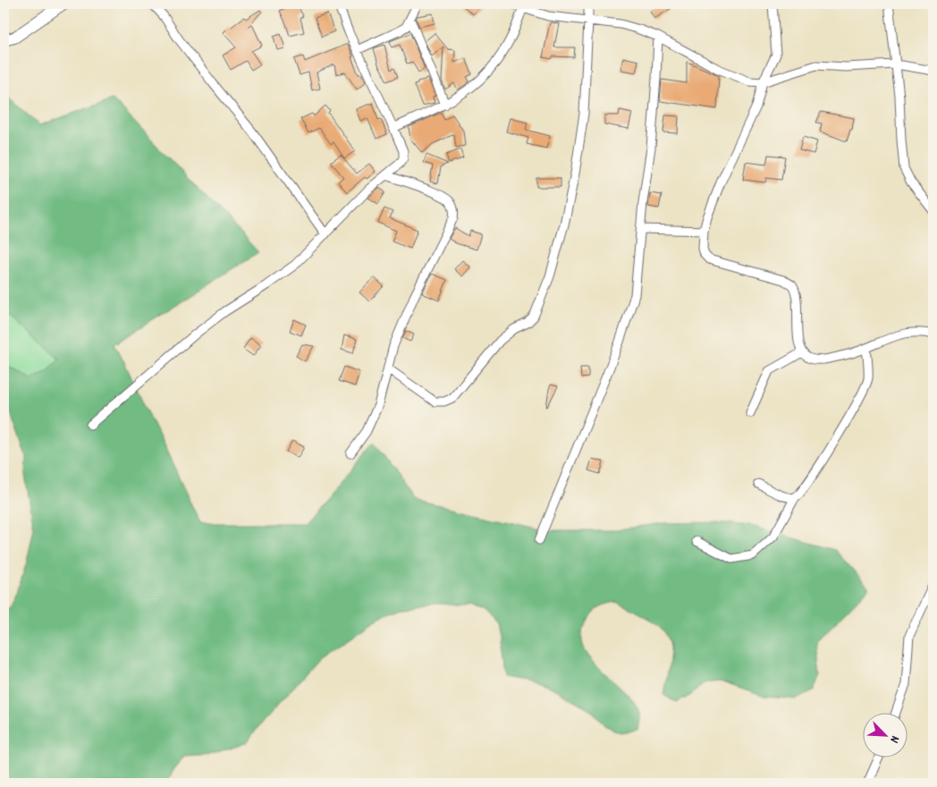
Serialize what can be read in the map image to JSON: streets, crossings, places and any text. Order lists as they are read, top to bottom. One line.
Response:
{"north":"bottom right"}
